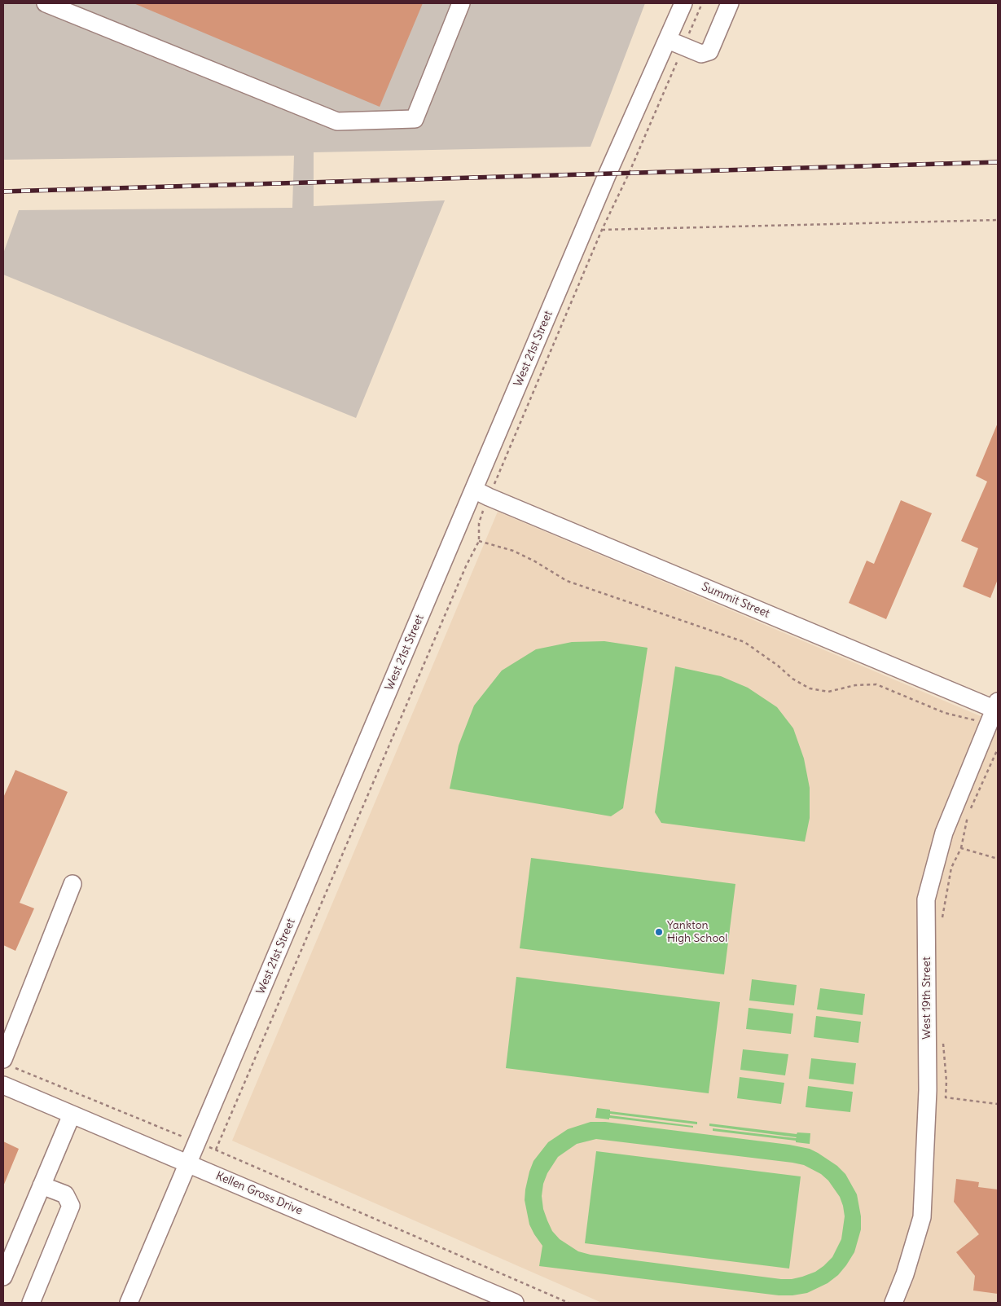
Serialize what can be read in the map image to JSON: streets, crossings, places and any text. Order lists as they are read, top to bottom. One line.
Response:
{"streets":{"street":["West 21st Street","Summit Street","West 19th Street","Kellen Gross Drive"]},"crossings":[["West 21st Street","Summit Street"],["West 21st Street","Kellen Gross Drive"],["Summit Street","West 19th Street"]],"places":["Yankton High School"]}
